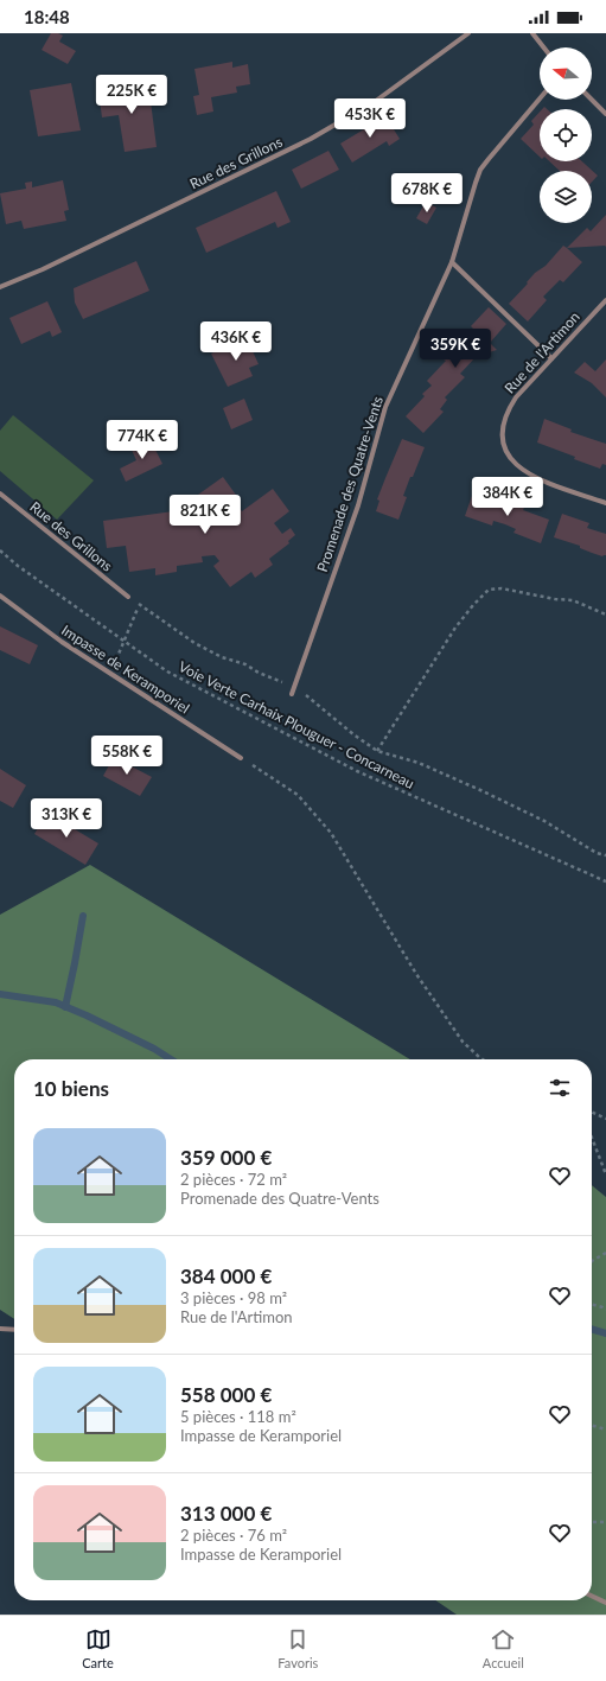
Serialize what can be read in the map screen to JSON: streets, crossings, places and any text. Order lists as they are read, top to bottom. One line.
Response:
{"streets":{"street":["Rue des Grillons","Rue de l'Artimon","Promenade des Quatre-Vents","Impasse de Keramporiel"],"path":["Voie Verte Carhaix Plouguer - Concarneau"]},"north":"left","page":{"status":"18:48","price":["225K €","453K €","678K €","436K €","359K €","774K €","384K €","821K €","558K €","313K €"],"heading":"10 biens","list":[{"name":"359 000 €","note":"2 pièces · 72 m² · Promenade des Quatre-Vents"},{"name":"384 000 €","note":"3 pièces · 98 m² · Rue de l'Artimon"},{"name":"558 000 €","note":"5 pièces · 118 m² · Impasse de Keramporiel"},{"name":"313 000 €","note":"2 pièces · 76 m² · Impasse de Keramporiel"}],"tabs":["Carte","Favoris","Accueil"]}}
